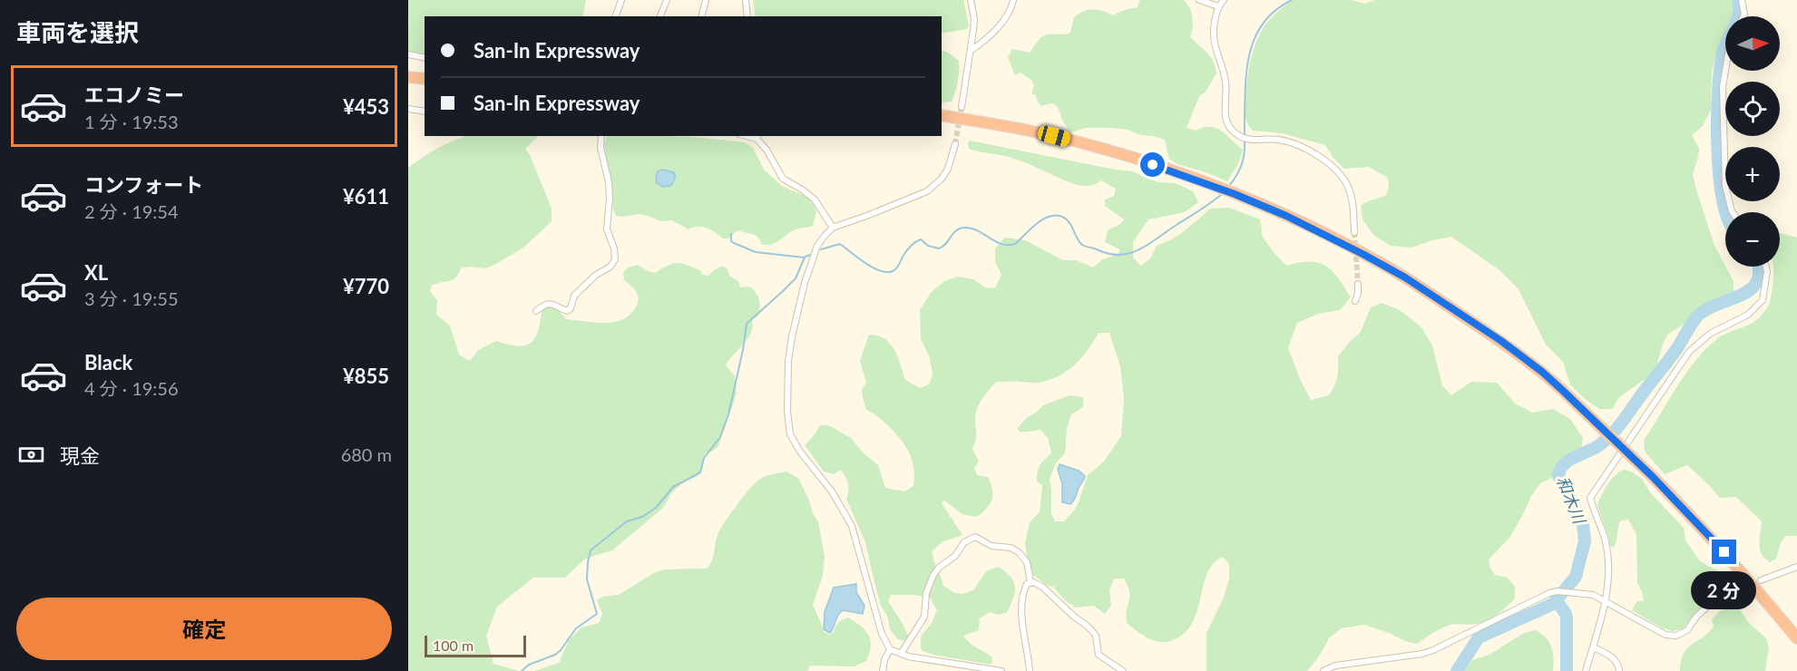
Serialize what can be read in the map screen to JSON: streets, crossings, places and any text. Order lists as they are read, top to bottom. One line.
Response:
{"water":["和木川"],"scale_bar":"100 m","north":"right","page":{"heading":"車両を選択","map_buttons":["+","−"],"banner":["San-In Expressway","San-In Expressway"],"list":[{"name":"エコノミー","note":"1 分 · 19:53","value":"¥453"},{"name":"コンフォート","note":"2 分 · 19:54","value":"¥611"},{"name":"XL","note":"3 分 · 19:55","value":"¥770"},{"name":"Black","note":"4 分 · 19:56","value":"¥855"}],"pay":["現金","680 m"],"bubble":"2 分","buttons":"確定","scale":"100 m"}}
